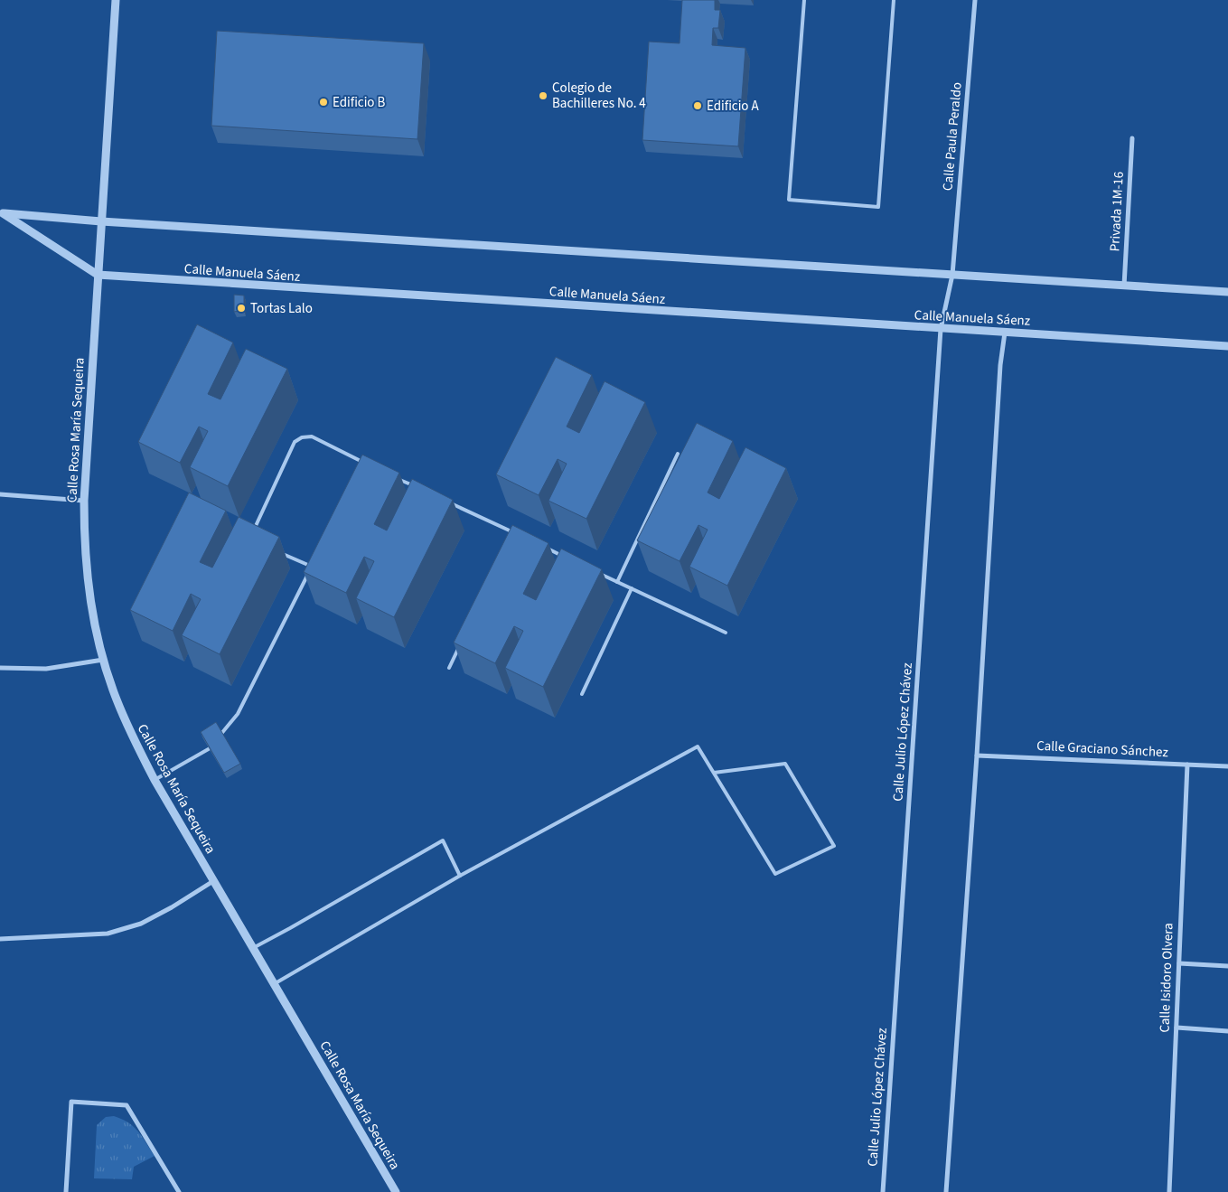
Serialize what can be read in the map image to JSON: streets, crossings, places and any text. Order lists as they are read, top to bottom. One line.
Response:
{"streets":{"street":["Calle Paula Peraldo","Privada 1M-16","Calle Manuela Sáenz","Calle Rosa María Sequeira","Calle Julio López Chávez","Calle Graciano Sánchez","Calle Isidoro Olvera"]},"crossings":[["Calle Paula Peraldo","Calle Manuela Sáenz"],["Calle Paula Peraldo","Calle Julio López Chávez"],["Privada 1M-16","Calle Manuela Sáenz"],["Calle Manuela Sáenz","Calle Rosa María Sequeira"],["Calle Manuela Sáenz","Calle Julio López Chávez"],["Calle Graciano Sánchez","Calle Isidoro Olvera"]],"places":["Colegio de Bachilleres No. 4","Edificio B","Edificio A","Tortas Lalo"]}
